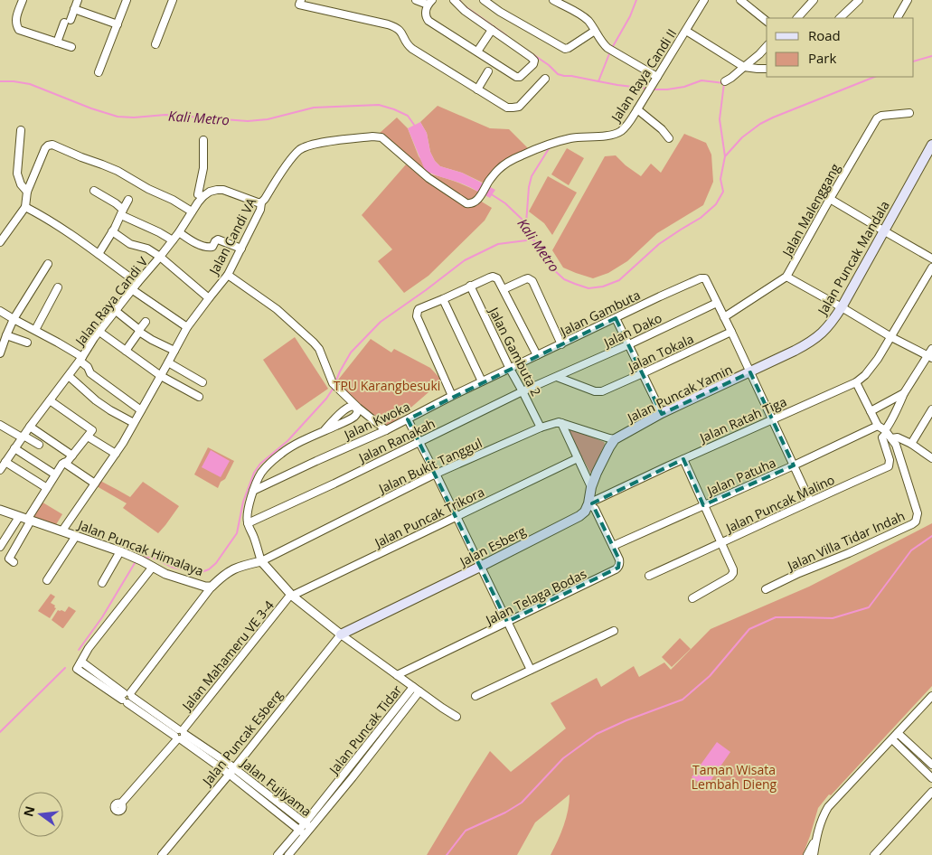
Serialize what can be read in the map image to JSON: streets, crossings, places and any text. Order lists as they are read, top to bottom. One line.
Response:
{"streets":{"main road":["Jalan Puncak Mandala","Jalan Puncak Yamin","Jalan Esberg"],"street":["Jalan Raya Candi II","Jalan Malenggang","Jalan Candi VA","Jalan Raya Candi V","Jalan Gambuta","Jalan Dako","Jalan Gambuta 2","Jalan Tokala","Jalan Ratah Tiga","Jalan Kwoka","Jalan Ranakah","Jalan Bukit Tanggul","Jalan Patuha","Jalan Puncak Malino","Jalan Puncak Trikora","Jalan Villa Tidar Indah","Jalan Puncak Himalaya","Jalan Telaga Bodas","Jalan Mahameru VE 3-4","Jalan Puncak Tidar","Jalan Puncak Esberg","Jalan Fujiyama"]},"crossings":[["Jalan Raya Candi II","Jalan Candi VA"],["Jalan Candi VA","Jalan Puncak Himalaya"],["Jalan Puncak Mandala","Jalan Puncak Yamin"],["Jalan Gambuta","Jalan Dako"],["Jalan Gambuta","Jalan Gambuta 2"],["Jalan Gambuta","Jalan Kwoka"],["Jalan Dako","Jalan Tokala"],["Jalan Dako","Jalan Ranakah"],["Jalan Gambuta 2","Jalan Kwoka"],["Jalan Gambuta 2","Jalan Ranakah"],["Jalan Gambuta 2","Jalan Bukit Tanggul"],["Jalan Tokala","Jalan Ranakah"],["Jalan Puncak Yamin","Jalan Ratah Tiga"],["Jalan Puncak Yamin","Jalan Patuha"],["Jalan Puncak Yamin","Jalan Puncak Malino"],["Jalan Ratah Tiga","Jalan Villa Tidar Indah"],["Jalan Ratah Tiga","Jalan Esberg"],["Jalan Ratah Tiga","Jalan Telaga Bodas"],["Jalan Patuha","Jalan Villa Tidar Indah"],["Jalan Patuha","Jalan Telaga Bodas"],["Jalan Puncak Malino","Jalan Villa Tidar Indah"],["Jalan Puncak Trikora","Jalan Mahameru VE 3-4"],["Jalan Esberg","Jalan Telaga Bodas"],["Jalan Esberg","Jalan Puncak Tidar"],["Jalan Esberg","Jalan Puncak Esberg"],["Jalan Telaga Bodas","Jalan Puncak Tidar"],["Jalan Mahameru VE 3-4","Jalan Fujiyama"],["Jalan Puncak Tidar","Jalan Puncak Esberg"],["Jalan Puncak Tidar","Jalan Fujiyama"],["Jalan Puncak Esberg","Jalan Fujiyama"]],"water":["Kali Metro"],"parks":["TPU Karangbesuki","Taman Wisata Lembah Dieng"],"legend":["Road","Park"],"north":"left"}
